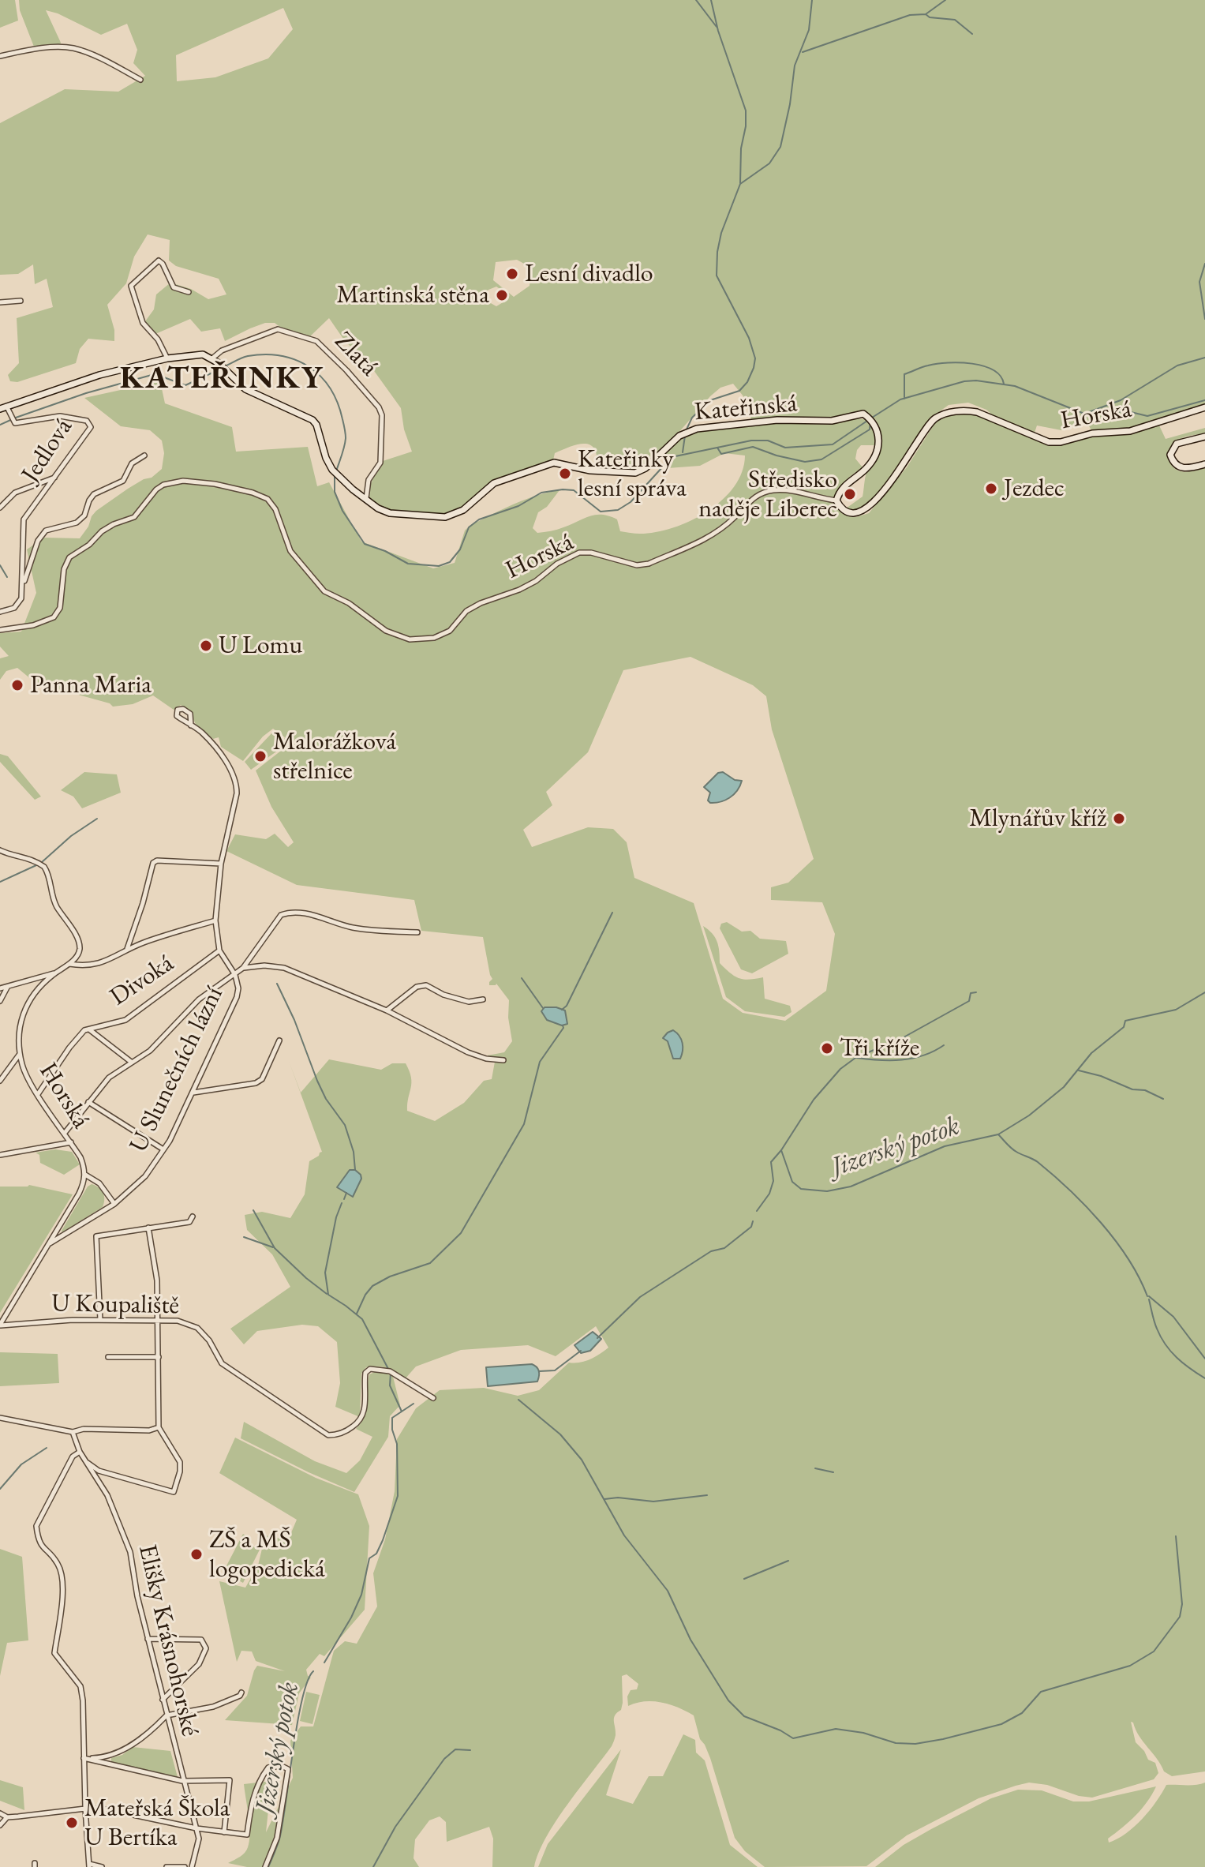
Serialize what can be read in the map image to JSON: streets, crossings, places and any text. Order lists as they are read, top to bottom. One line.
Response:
{"streets":{"street":["Zlatá","Kateřinská","Horská","Jedlová","Divoká","U Slunečních lázní","U Koupaliště","Elišky Krásnohorské"]},"crossings":[["Zlatá","Kateřinská"],["Kateřinská","Horská"],["Horská","Divoká"]],"districts":["KATEŘINKY"],"water":["Jizerský potok"],"places":["Lesní divadlo","Martinská stěna","Kateřinky lesní správa","Jezdec","Středisko naděje Liberec","U Lomu","Panna Maria","Malorážková střelnice","Mlynářův kříž","Tři kříže","ZŠ a MŠ logopedická","Mateřská Škola U Bertíka"]}
